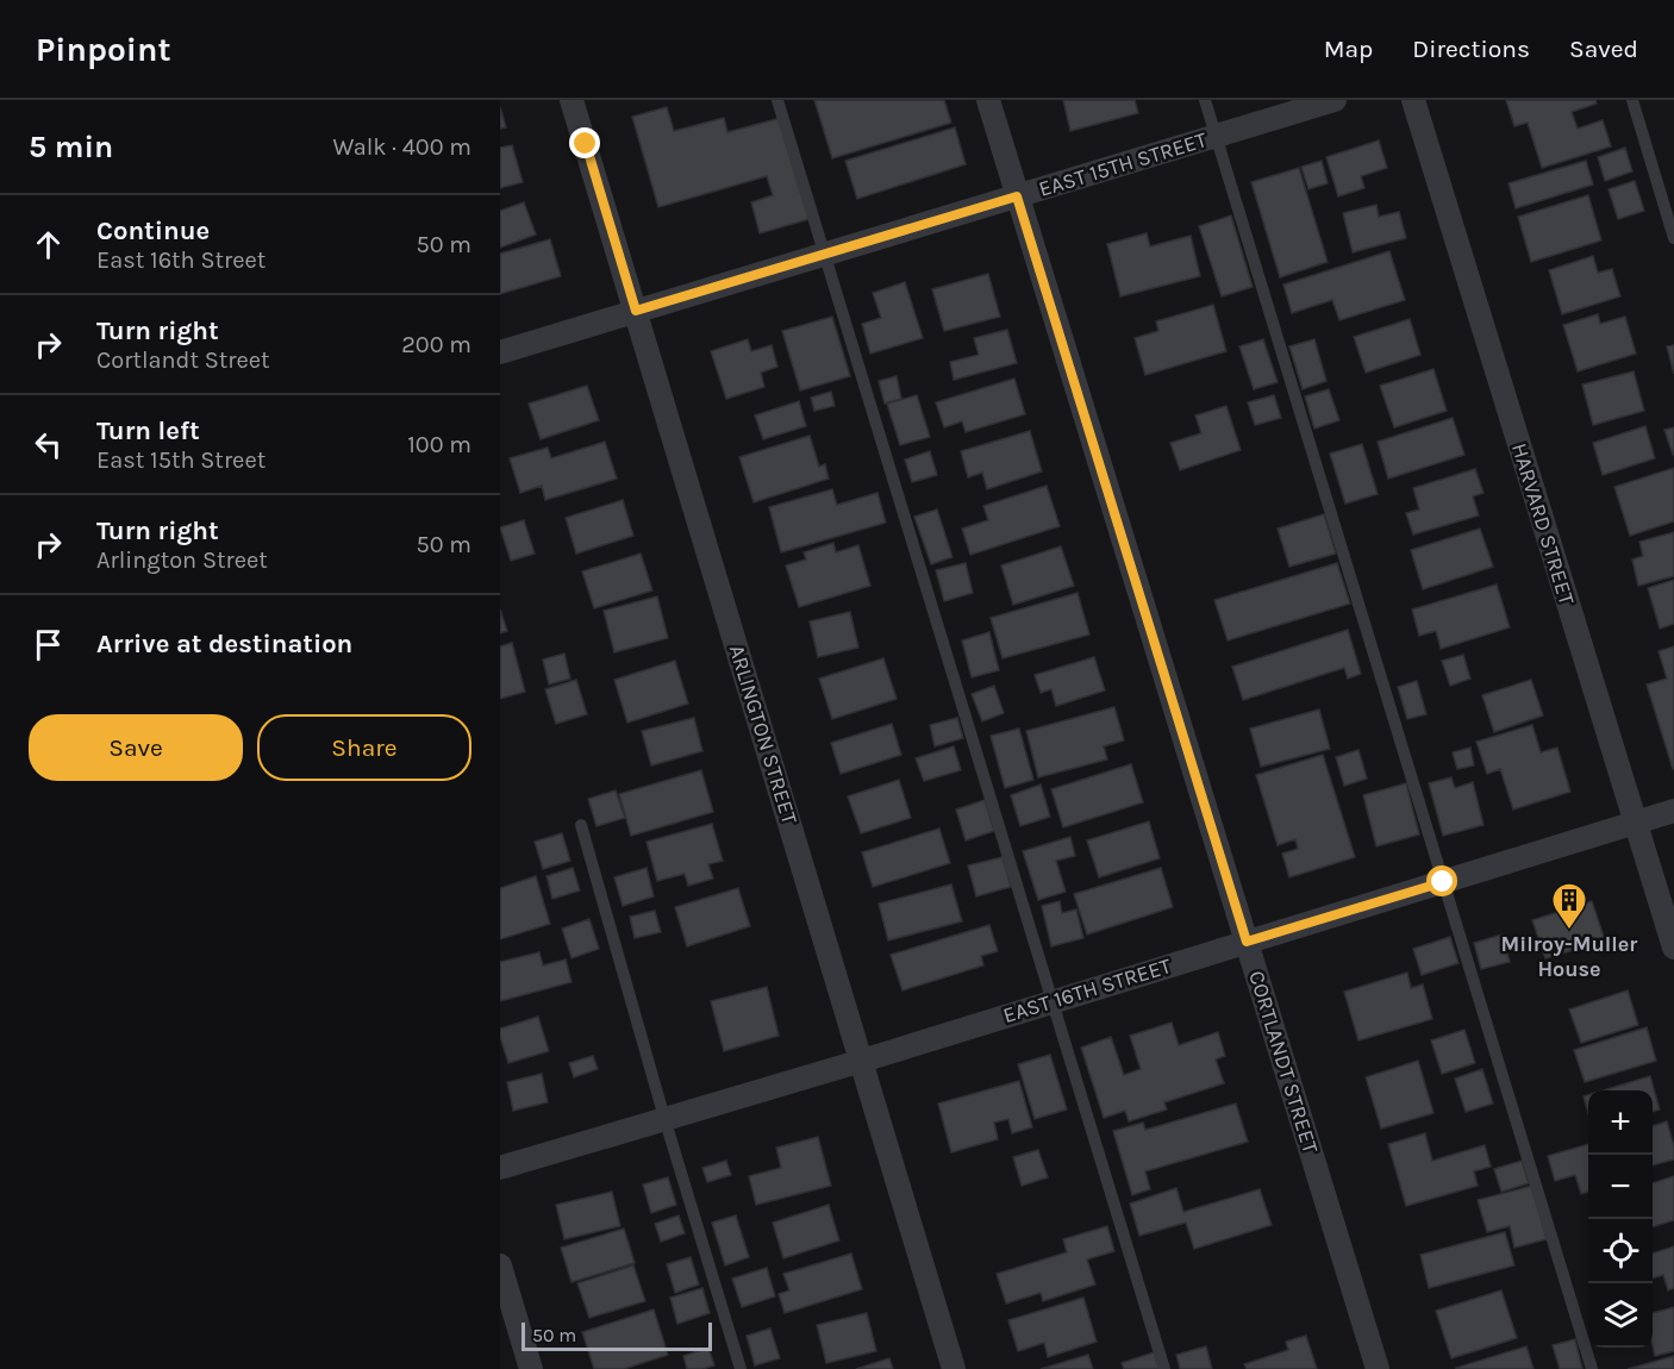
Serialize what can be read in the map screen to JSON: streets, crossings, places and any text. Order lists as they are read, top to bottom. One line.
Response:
{"streets":{"street":["EAST 15TH STREET","HARVARD STREET","ARLINGTON STREET","EAST 16TH STREET","CORTLANDT STREET"]},"crossings":[["EAST 15TH STREET","ARLINGTON STREET"],["EAST 15TH STREET","CORTLANDT STREET"],["HARVARD STREET","EAST 16TH STREET"],["ARLINGTON STREET","EAST 16TH STREET"],["EAST 16TH STREET","CORTLANDT STREET"]],"places":{"building":["Milroy-Muller House"]},"scale_bar":"50 m","page":{"header":"Pinpoint","nav":["Map","Directions","Saved"],"heading":["5 min","Walk · 400 m"],"list":[["Continue","East 16th Street","50 m"],["Turn right","Cortlandt Street","200 m"],["Turn left","East 15th Street","100 m"],["Turn right","Arlington Street","50 m"],"Arrive at destination"],"buttons":["Save","Share"],"map_buttons":["+","−"],"scale":"50 m"}}
